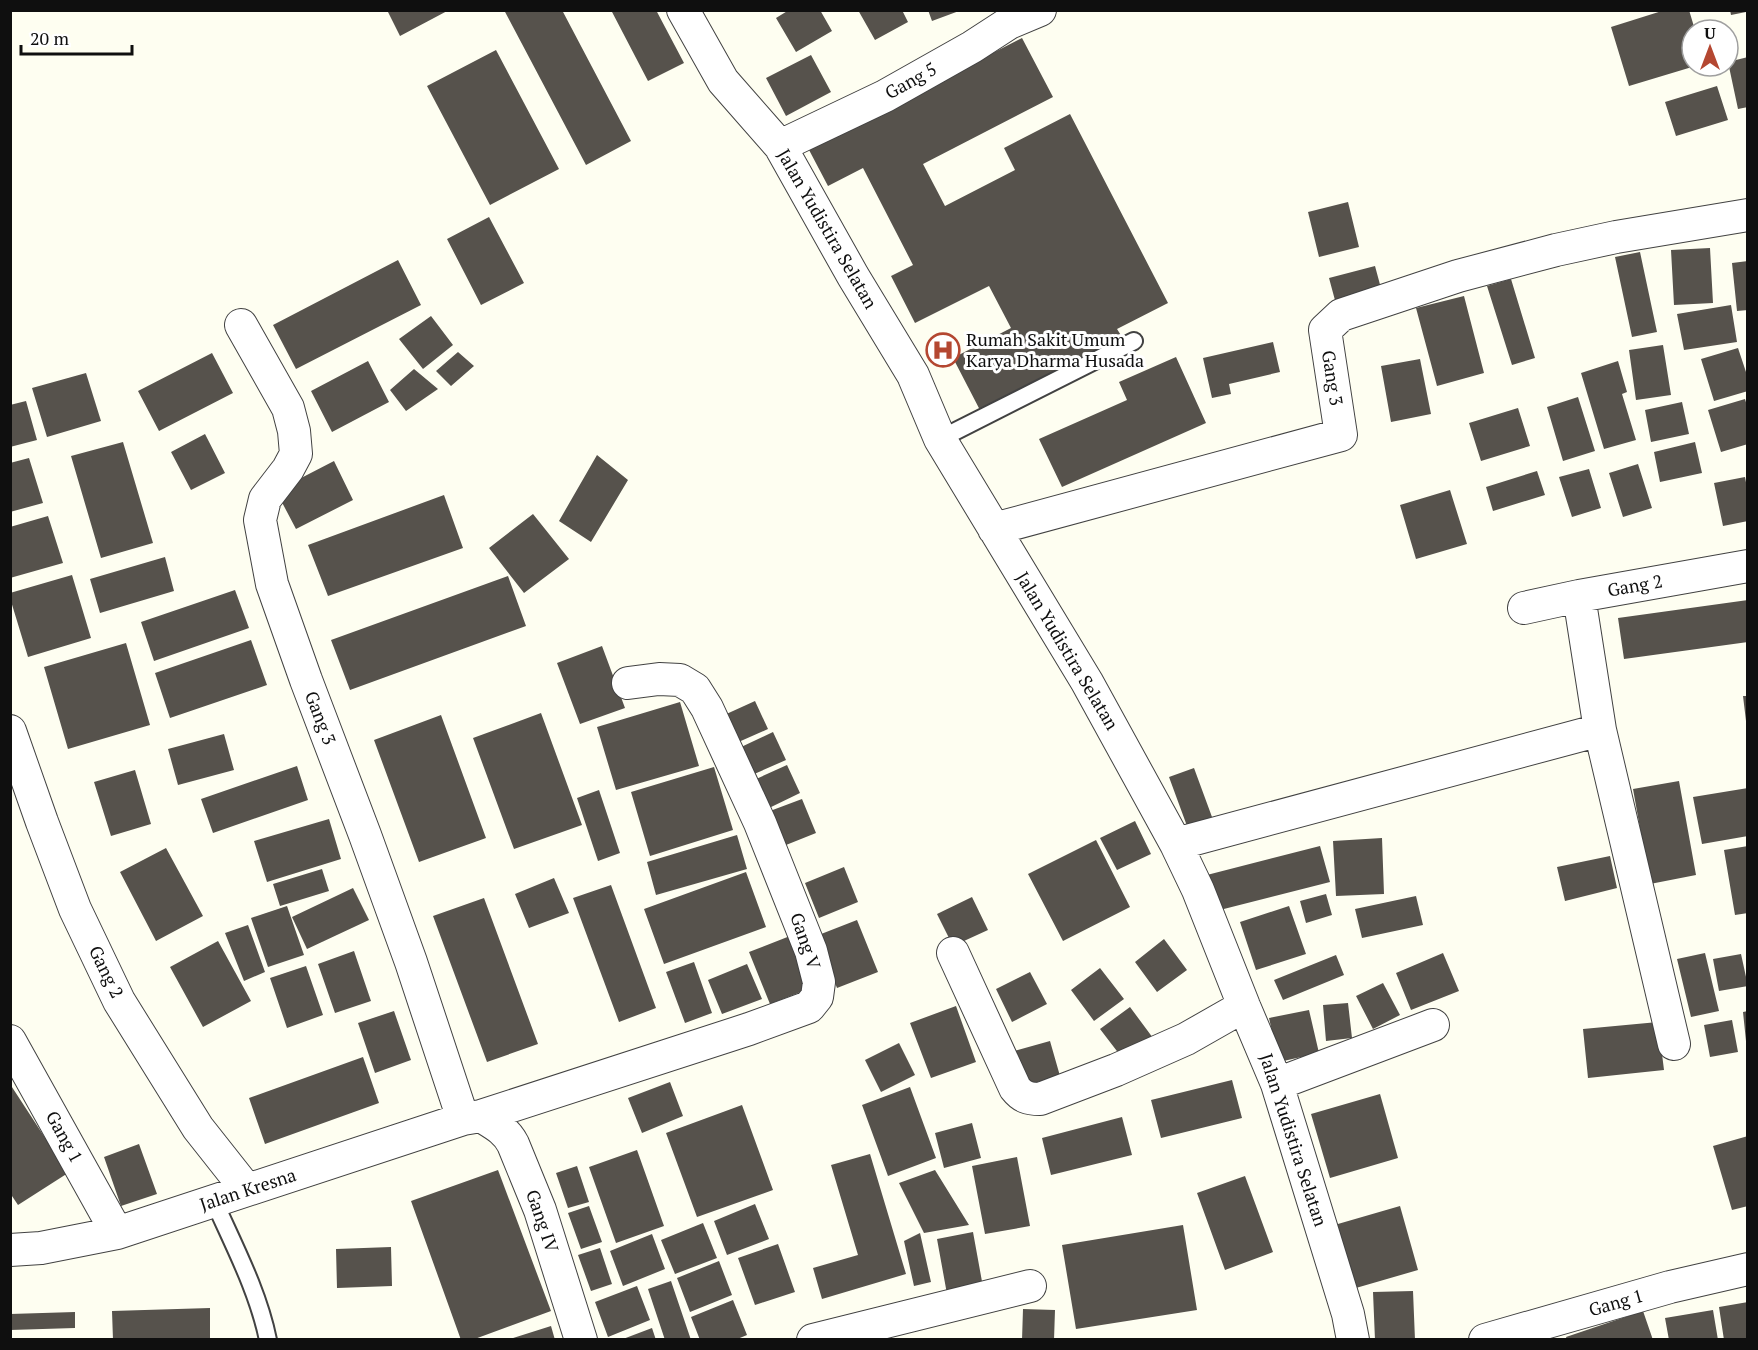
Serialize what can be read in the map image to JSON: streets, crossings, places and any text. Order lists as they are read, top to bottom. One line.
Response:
{"streets":{"street":["Gang 5","Jalan Yudistira Selatan","Gang 3","Gang 2","Gang V","Gang 1","Jalan Kresna","Gang IV"]},"crossings":[["Gang 5","Jalan Yudistira Selatan"],["Jalan Yudistira Selatan","Gang 3"],["Gang 3","Gang V"],["Gang 3","Jalan Kresna"],["Gang 3","Gang IV"],["Gang 2","Jalan Kresna"],["Gang V","Jalan Kresna"],["Gang V","Gang IV"],["Gang 1","Jalan Kresna"],["Jalan Kresna","Gang IV"]],"places":{"hospital":["Rumah Sakit Umum Karya Dharma Husada"]},"scale_bar":"20 m","north":"top"}
